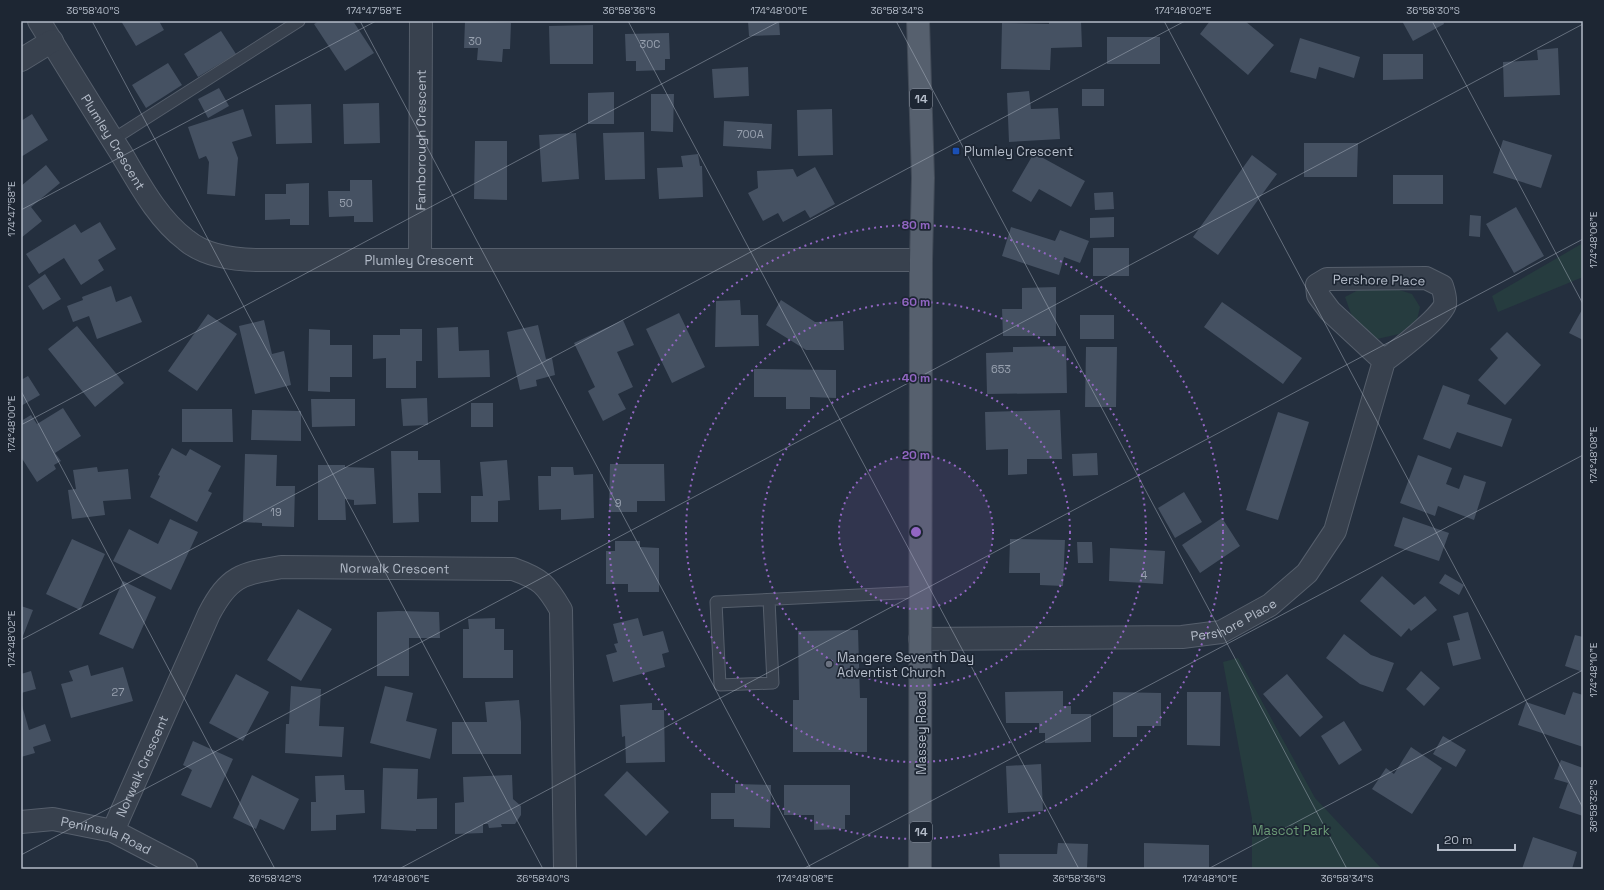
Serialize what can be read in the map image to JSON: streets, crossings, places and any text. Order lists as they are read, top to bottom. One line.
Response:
{"streets":{"main road":["14","Massey Road"],"street":["Farnborough Crescent","Plumley Crescent","Pershore Place","Norwalk Crescent","Peninsula Road"]},"crossings":[["Farnborough Crescent","Plumley Crescent"],["Plumley Crescent","Massey Road"],["Pershore Place","Massey Road"],["Norwalk Crescent","Peninsula Road"]],"parks":["Mascot Park"],"places":{"transit":["Plumley Crescent"],"other":["Mangere Seventh Day Adventist Church"]},"house_numbers":["30","30C","700A","50","653","9","19","4","27"],"scale_bar":"20 m","coordinates":["36°58'40\"S","174°47'58\"E","36°58'36\"S","174°48'00\"E","36°58'34\"S","174°48'02\"E","36°58'30\"S","174°48'06\"E","174°48'08\"E","174°48'10\"E","36°58'32\"S","36°58'42\"S"],"rings":["80 m","60 m","40 m","20 m"]}
